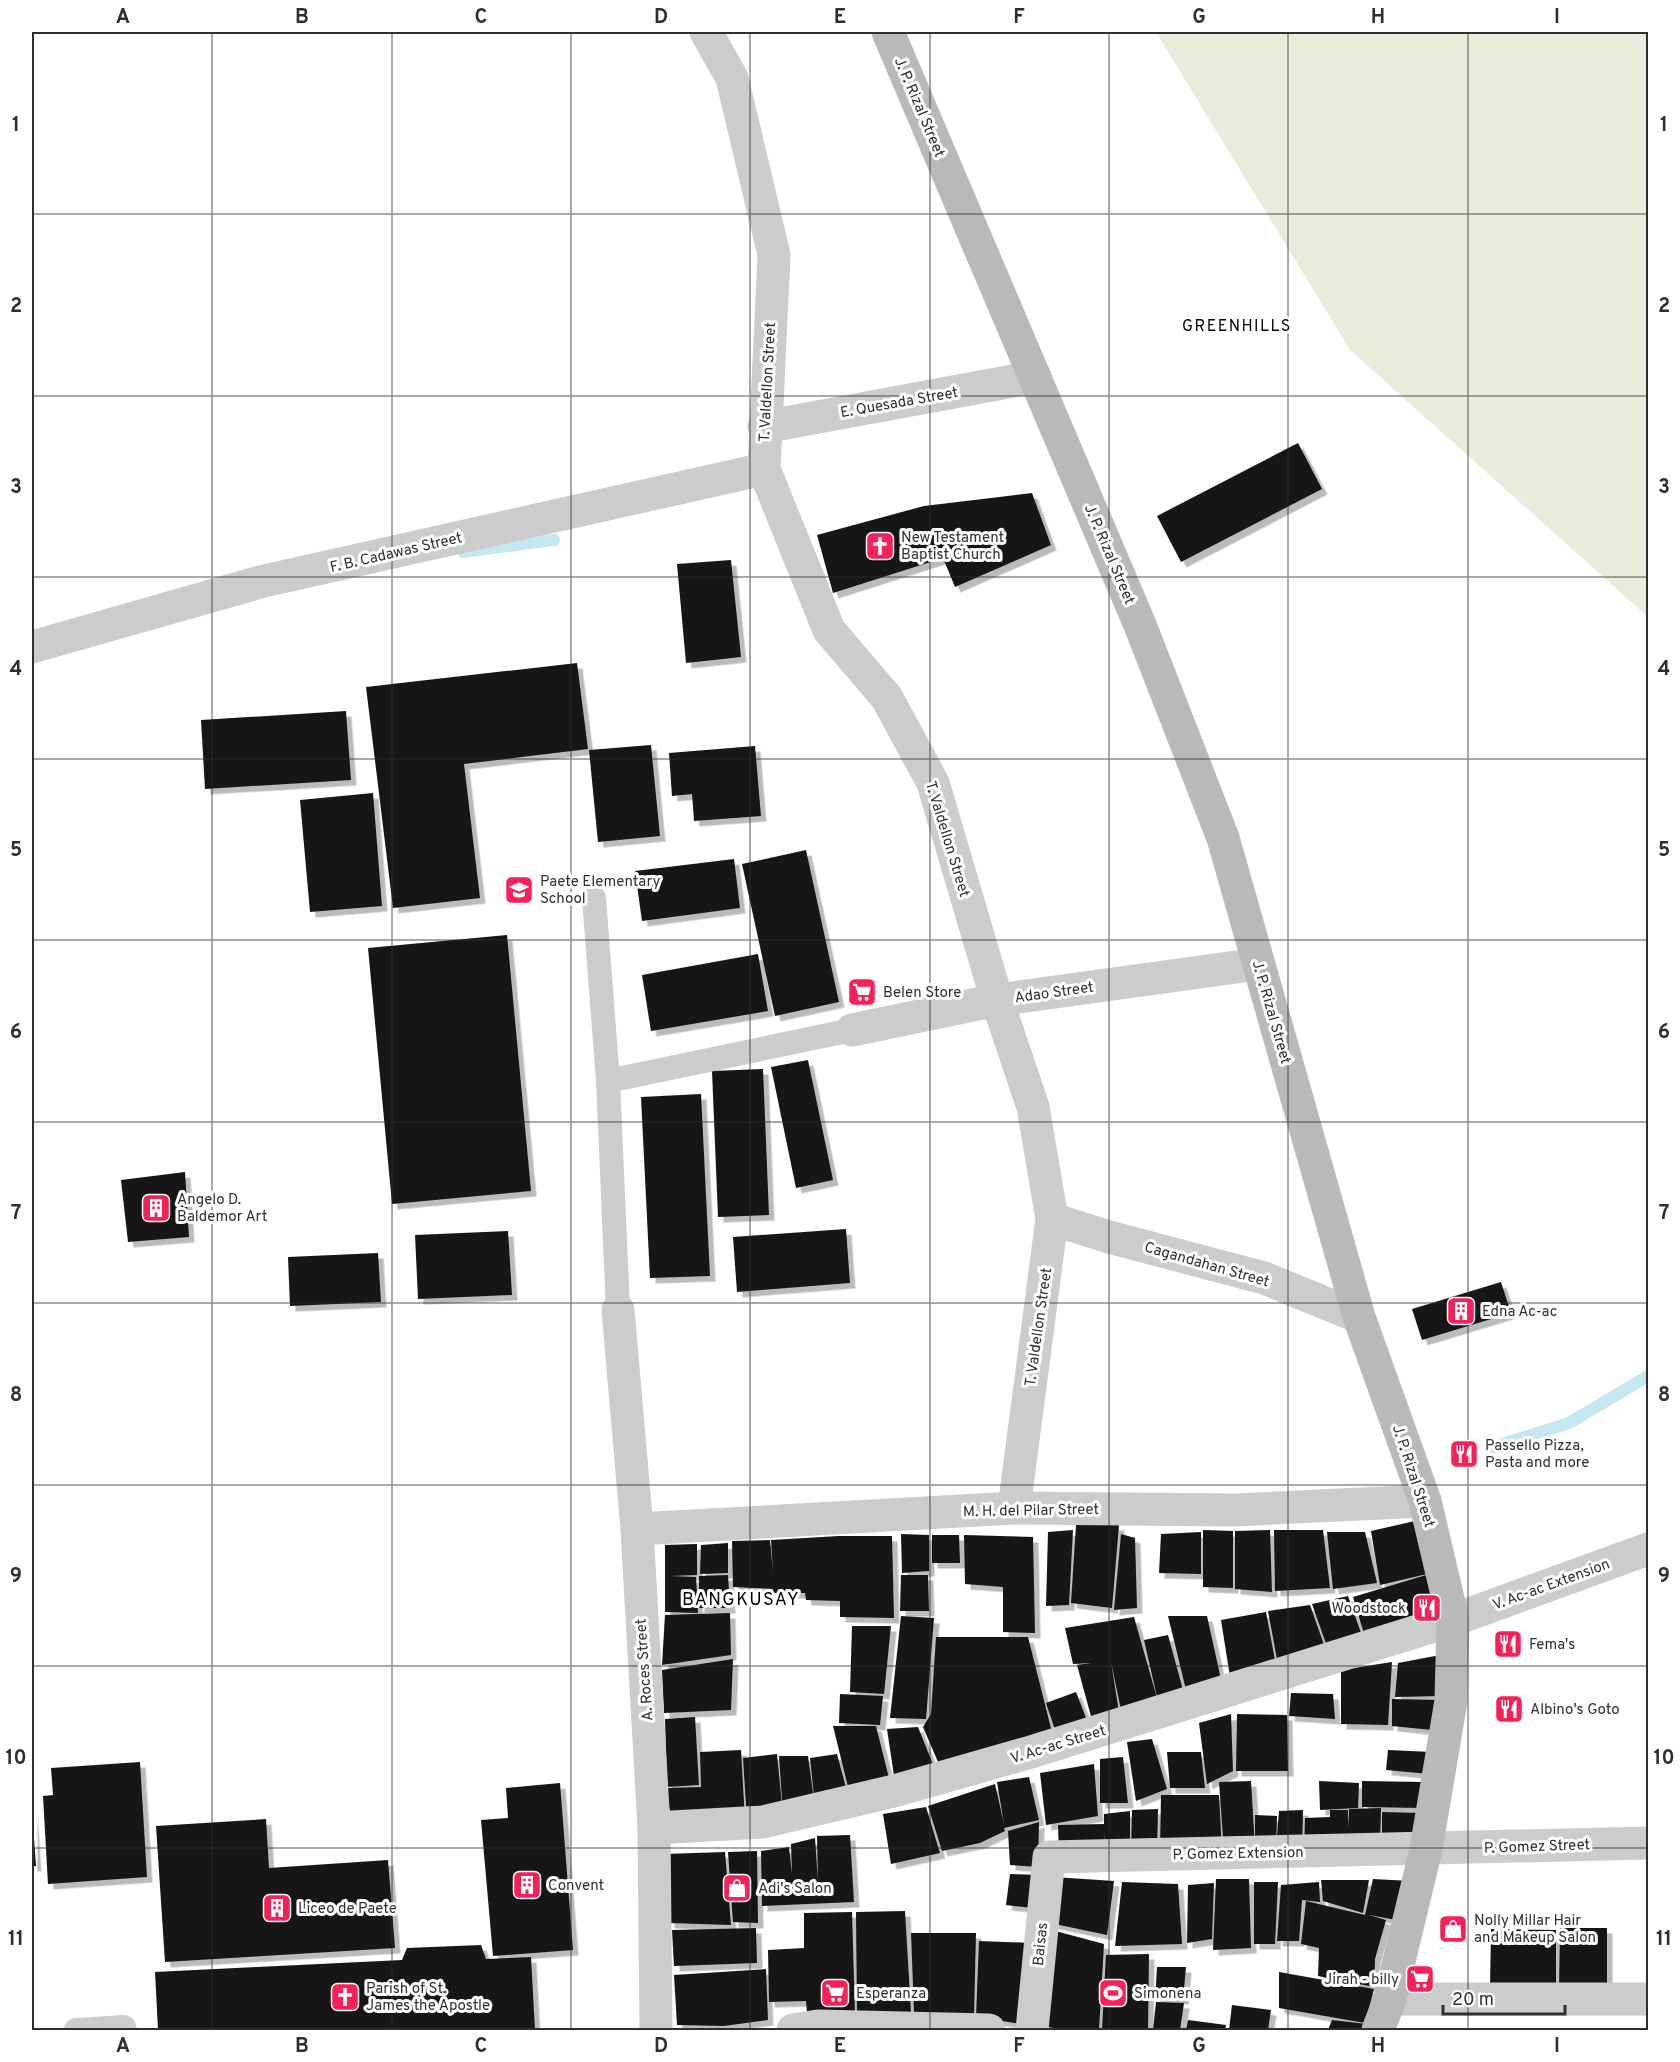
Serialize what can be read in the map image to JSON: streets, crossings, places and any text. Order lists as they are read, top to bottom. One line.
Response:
{"streets":{"main road":["J. P. Rizal Street"],"street":["T. Valdellon Street","E. Quesada Street","F. B. Cadawas Street","Adao Street","Cagandahan Street","M. H. del Pilar Street","V. Ac-ac Extension","A. Roces Street","V. Ac-ac Street","P. Gomez Street","P. Gomez Extension","Baisas"]},"crossings":[["J. P. Rizal Street","E. Quesada Street"],["J. P. Rizal Street","Adao Street"],["J. P. Rizal Street","Cagandahan Street"],["J. P. Rizal Street","M. H. del Pilar Street"],["J. P. Rizal Street","V. Ac-ac Extension"],["J. P. Rizal Street","V. Ac-ac Street"],["J. P. Rizal Street","P. Gomez Street"],["J. P. Rizal Street","P. Gomez Extension"],["T. Valdellon Street","E. Quesada Street"],["T. Valdellon Street","F. B. Cadawas Street"],["T. Valdellon Street","Adao Street"],["T. Valdellon Street","Cagandahan Street"],["T. Valdellon Street","M. H. del Pilar Street"],["M. H. del Pilar Street","A. Roces Street"],["V. Ac-ac Extension","V. Ac-ac Street"],["A. Roces Street","V. Ac-ac Street"],["P. Gomez Street","P. Gomez Extension"],["P. Gomez Extension","Baisas"]],"districts":["GREENHILLS","BANGKUSAY"],"places":{"church":["New Testament Baptist Church","Parish of St. James the Apostle"],"school or university":["Paete Elementary School"],"supermarket":["Belen Store","Jirah - billy","Esperanza"],"building":["Angelo D. Baldemor Art","Edna Ac-ac","Convent","Liceo de Paete"],"restaurant":["Passello Pizza, Pasta and more","Woodstock","Fema's","Albino's Goto"],"shop":["Adi's Salon","Nolly Millar Hair and Makeup Salon"],"sports":["Simonena"]},"scale_bar":"20 m","grid":{"columns":["A","B","C","D","E","F","G","H","I"],"rows":["1","2","3","4","5","6","7","8","9","10","11"]}}
